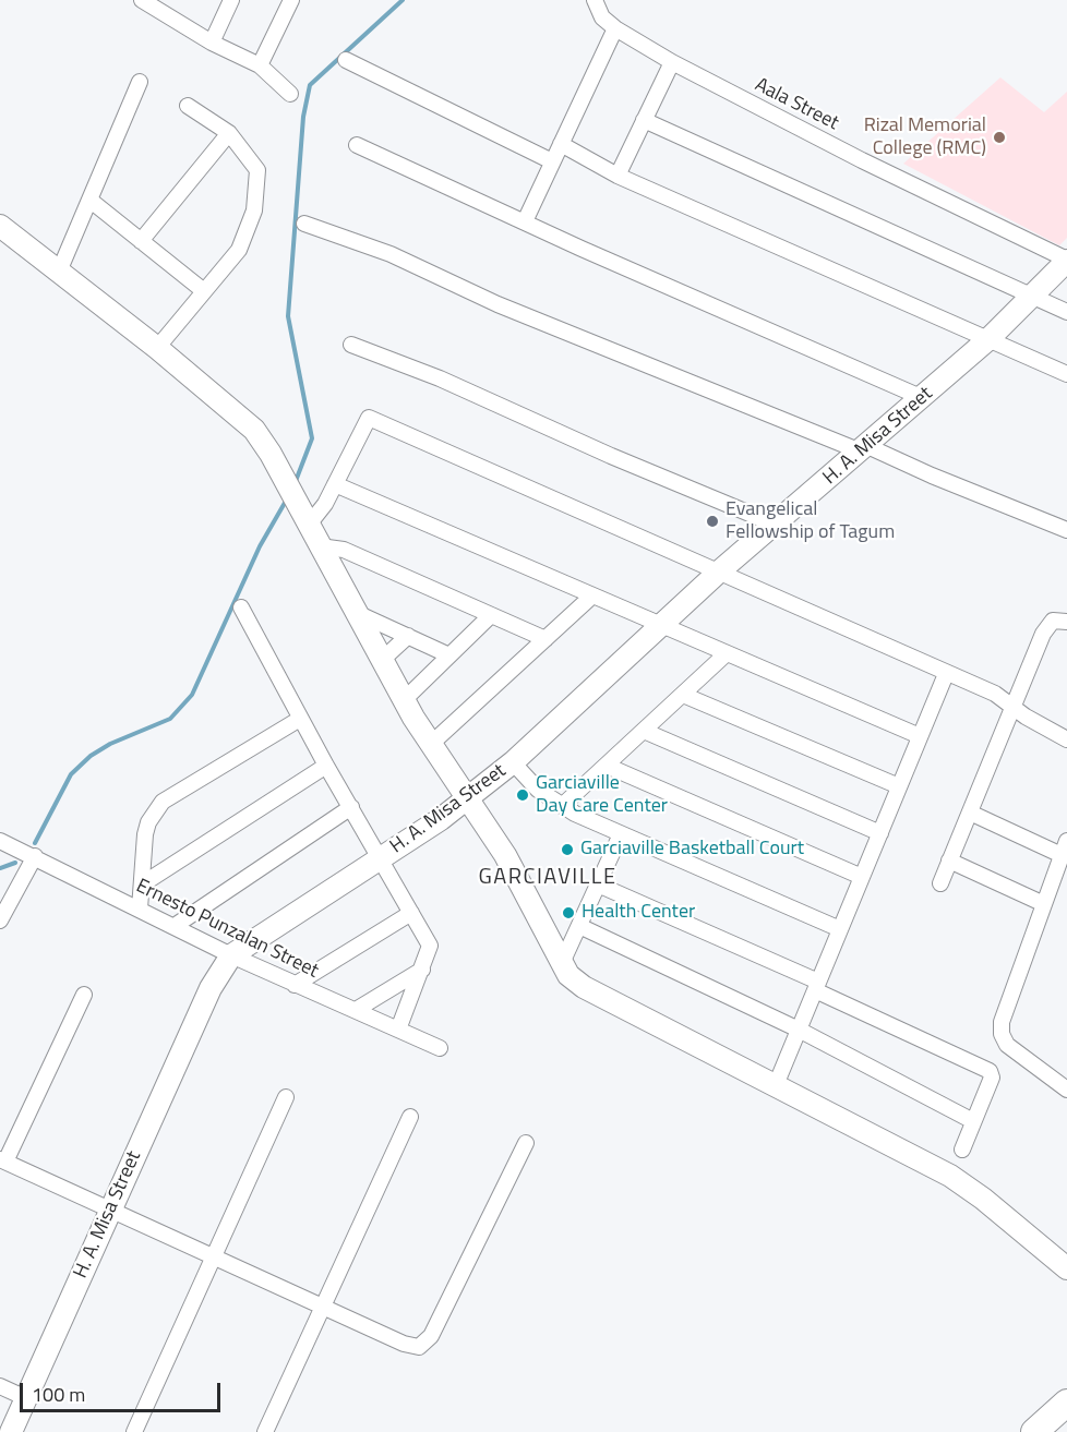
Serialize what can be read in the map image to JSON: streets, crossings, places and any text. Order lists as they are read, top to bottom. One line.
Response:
{"streets":{"street":["Aala Street","H. A. Misa Street","Ernesto Punzalan Street"]},"crossings":[["Aala Street","H. A. Misa Street"],["H. A. Misa Street","Ernesto Punzalan Street"]],"districts":["GARCIAVILLE"],"places":["Rizal Memorial College (RMC)","Evangelical Fellowship of Tagum","Garciaville Day Care Center","Garciaville Basketball Court","Health Center"],"scale_bar":"100 m"}
